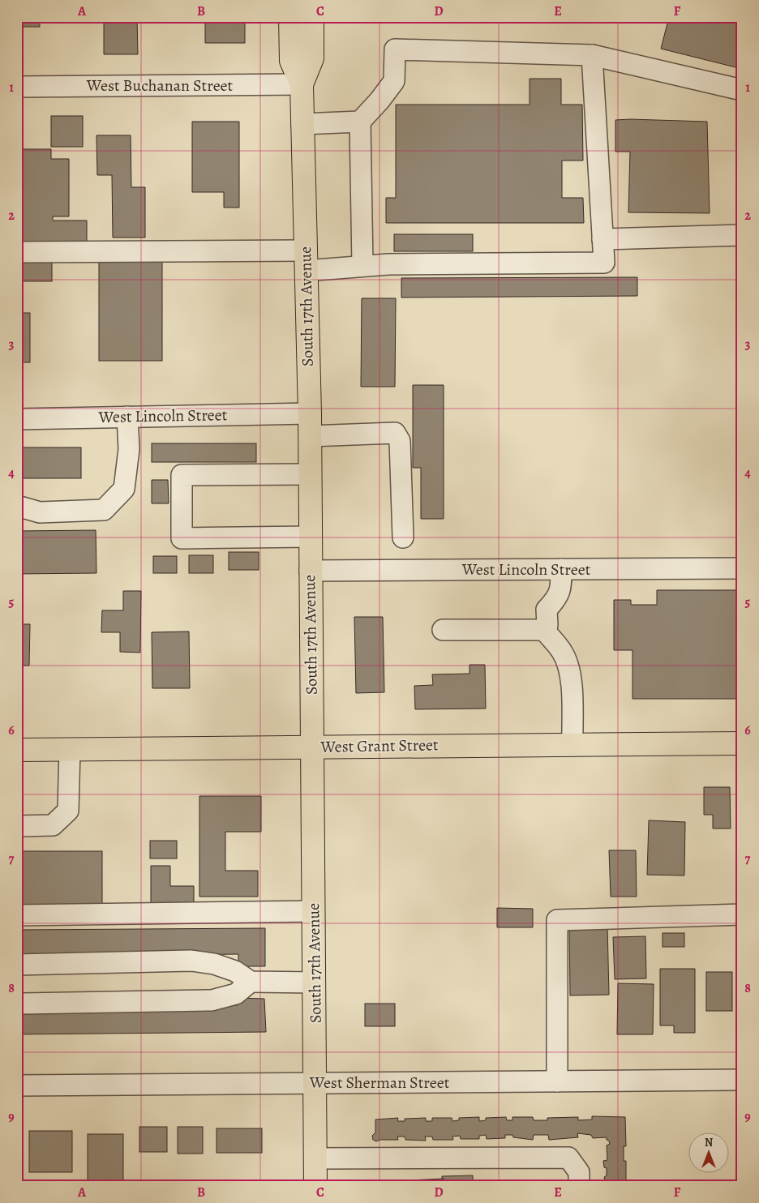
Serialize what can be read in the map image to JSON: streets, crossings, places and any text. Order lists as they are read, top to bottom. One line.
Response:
{"streets":{"main road":["South 17th Avenue","West Grant Street"],"street":["West Buchanan Street","West Lincoln Street","West Sherman Street"]},"crossings":[["West Buchanan Street","South 17th Avenue"],["South 17th Avenue","West Lincoln Street"],["South 17th Avenue","West Grant Street"],["South 17th Avenue","West Sherman Street"]],"north":"top","grid":{"columns":["A","B","C","D","E","F"],"rows":["1","2","3","4","5","6","7","8","9"]}}
